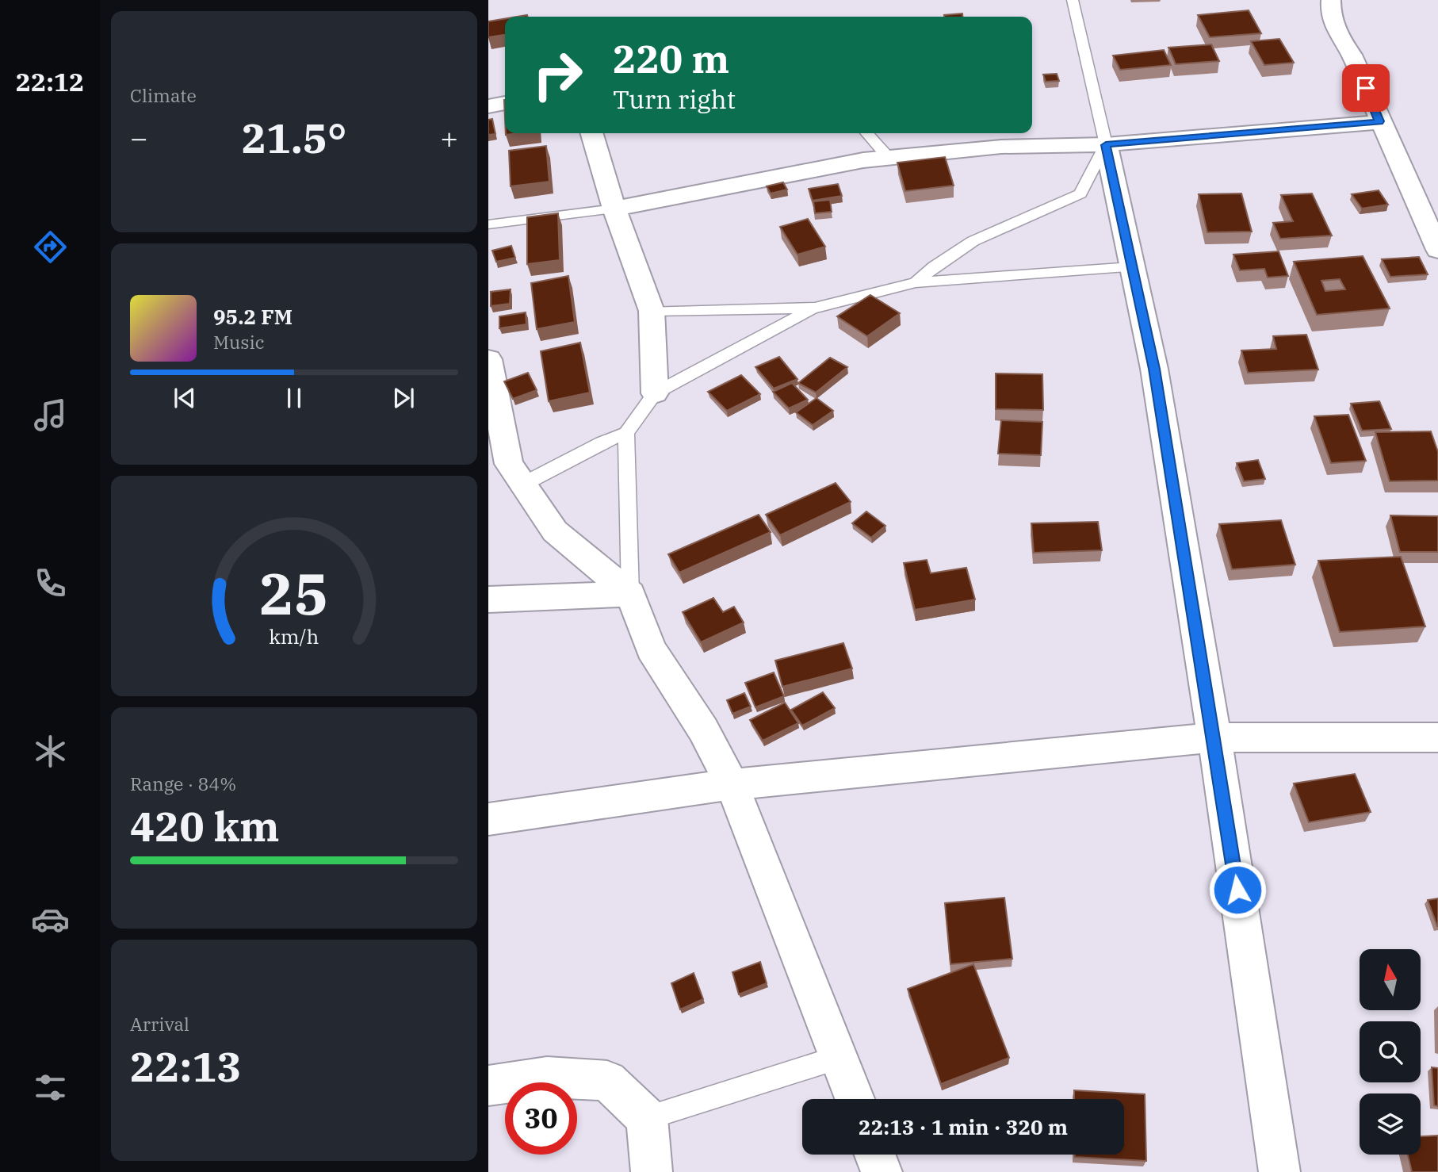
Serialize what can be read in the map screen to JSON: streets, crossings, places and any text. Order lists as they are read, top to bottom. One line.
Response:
{"north":"top","page":{"tabs":"22:12","tile":["Climate",["Range · 84%","420 km"],["Arrival","22:13"]],"turn":["220 m","Turn right"],"heat":["−","21.5°","+"],"song":["95.2 FM","Music"],"limit":"30","trip":"22:13 · 1 min · 320 m","gauge":["25","km/h"]}}
